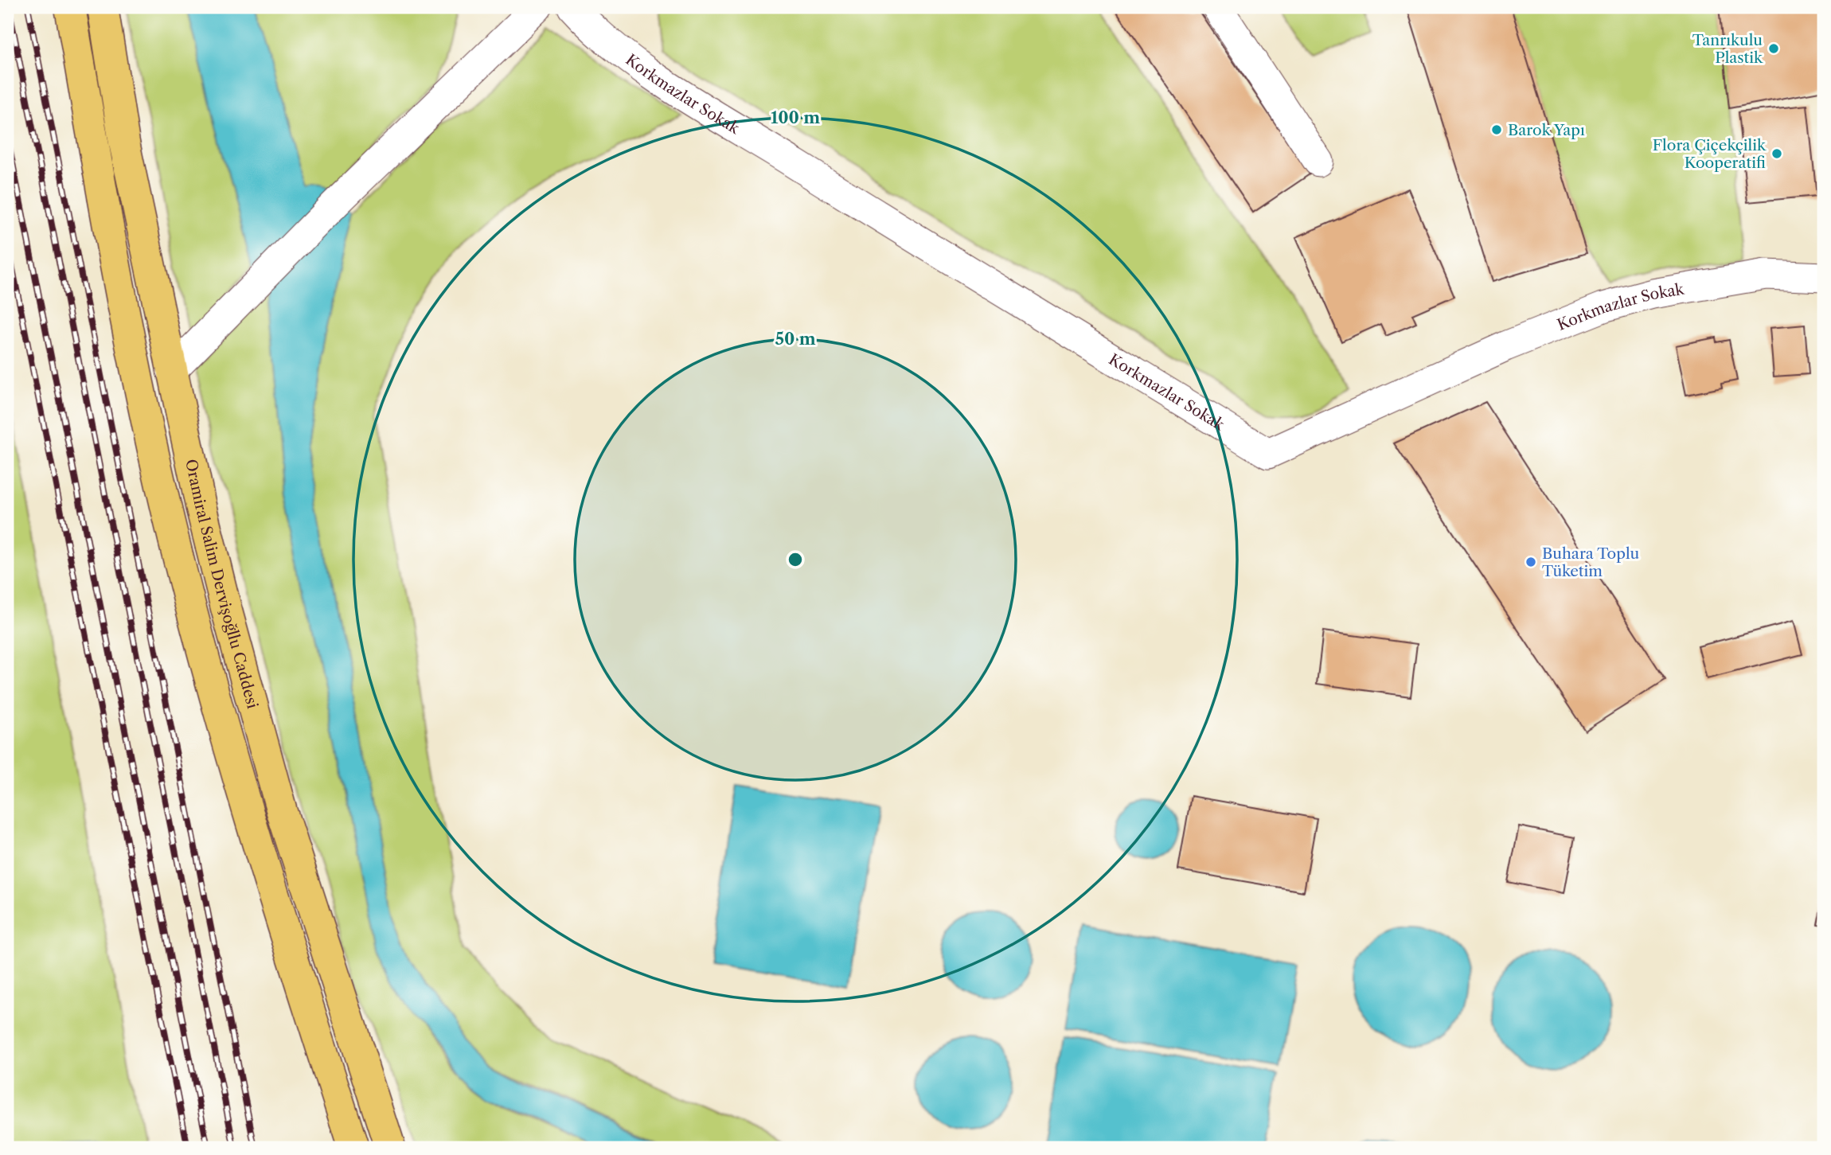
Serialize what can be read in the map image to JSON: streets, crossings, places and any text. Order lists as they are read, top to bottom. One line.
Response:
{"streets":{"main road":["Oramiral Salim Dervişoğllu Caddesi"],"street":["Korkmazlar Sokak"]},"places":["Tanrıkulu Plastik","Barok Yapı","Flora Çiçekçilik Kooperatifi","Buhara Toplu Tüketim"],"rings":["100 m","50 m"]}
